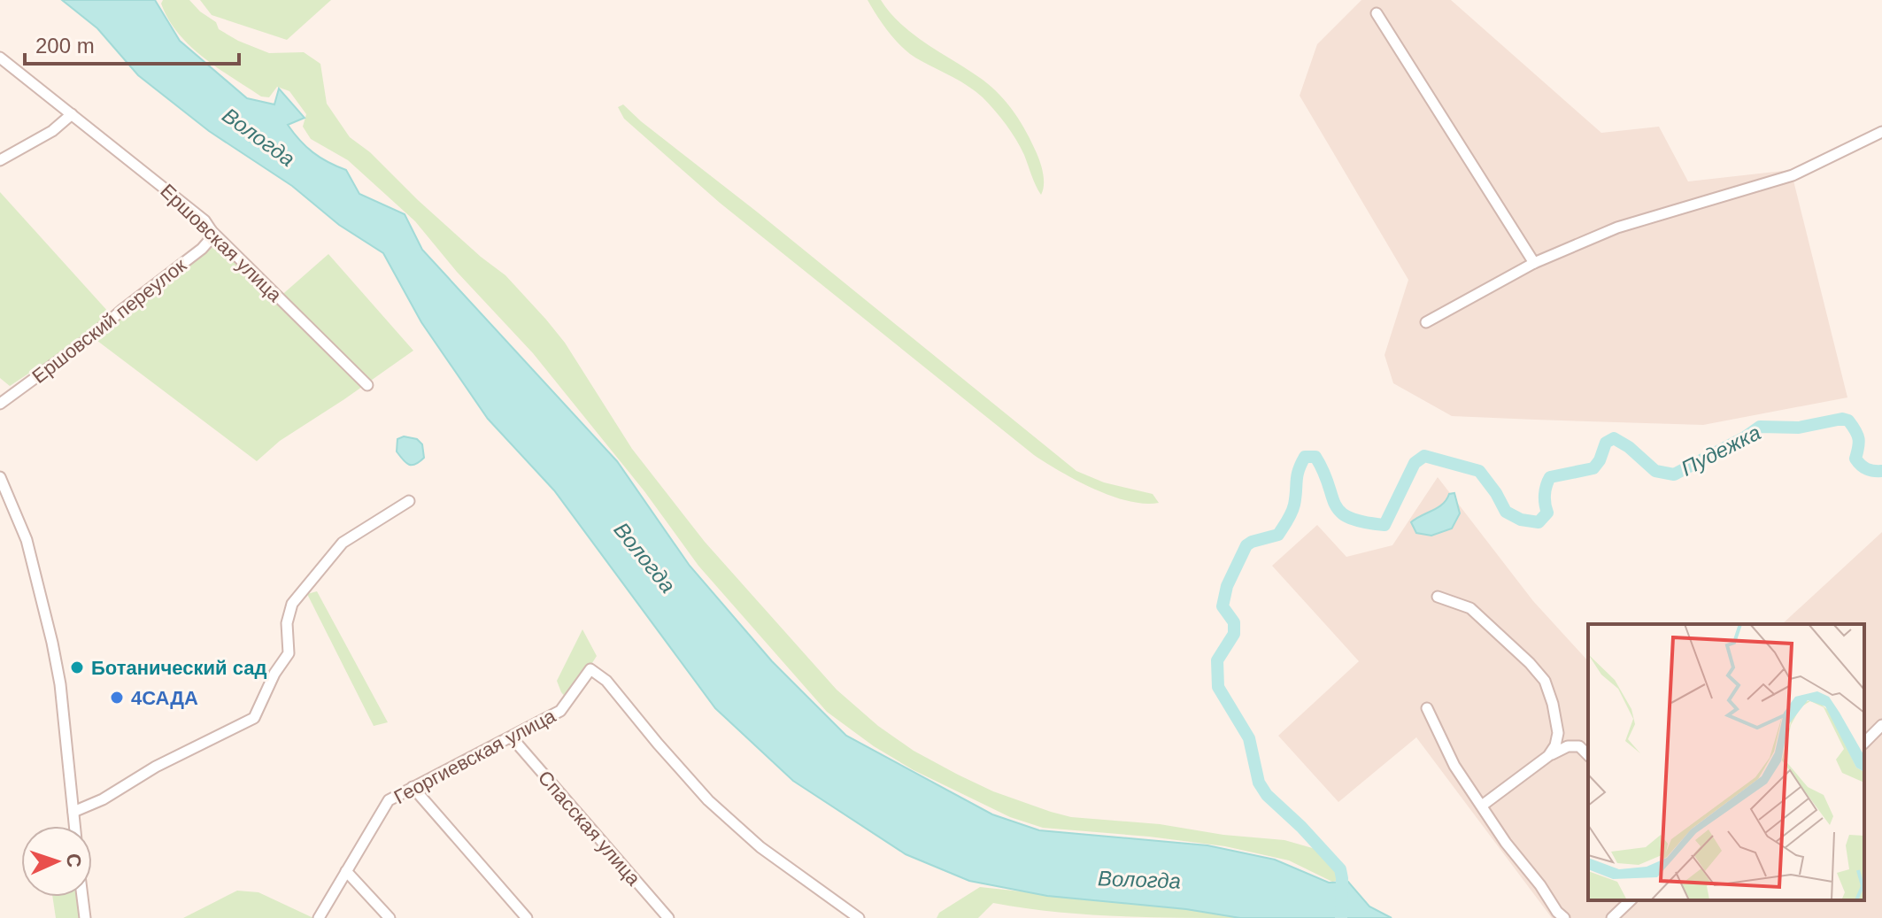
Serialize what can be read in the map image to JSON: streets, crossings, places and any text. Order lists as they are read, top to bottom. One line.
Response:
{"streets":{"street":["Ершовская улица","Ершовский переулок","Георгиевская улица","Спасская улица"]},"crossings":[["Ершовская улица","Ершовский переулок"],["Георгиевская улица","Спасская улица"]],"water":["Вологда","Пудежка"],"places":["Ботанический сад","4САДА"],"scale_bar":"200 m","north":"right"}
